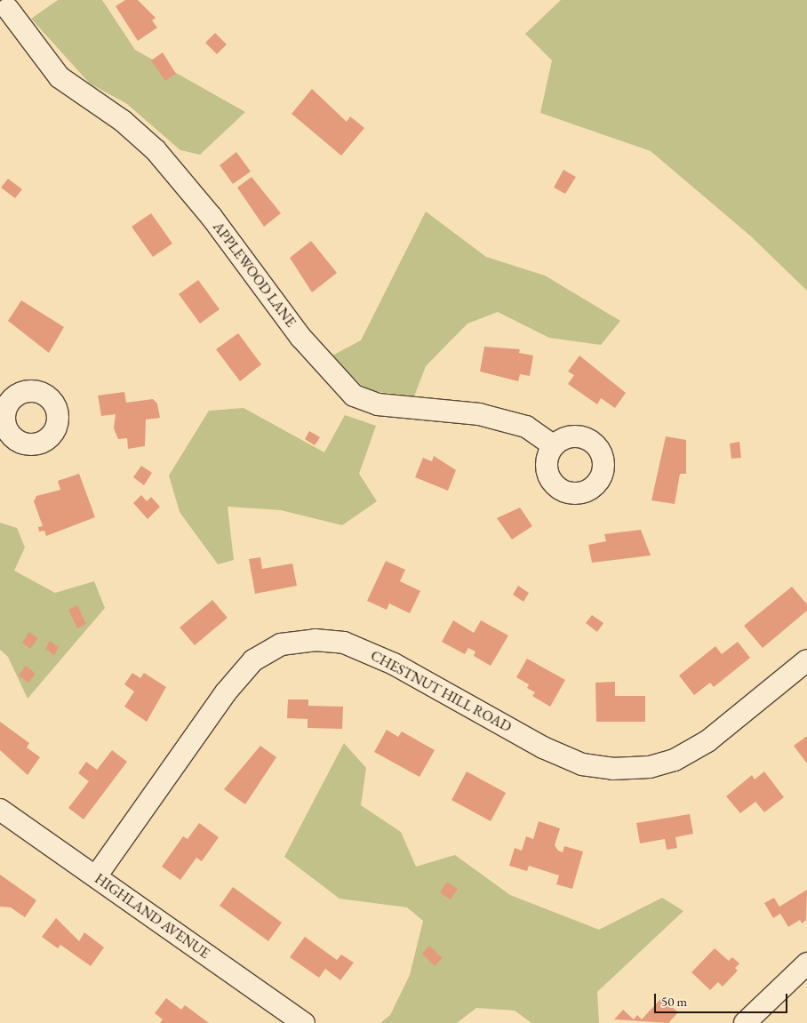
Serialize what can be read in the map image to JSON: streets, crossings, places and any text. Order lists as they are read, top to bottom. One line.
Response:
{"streets":{"street":["APPLEWOOD LANE","CHESTNUT HILL ROAD","HIGHLAND AVENUE"]},"crossings":[["CHESTNUT HILL ROAD","HIGHLAND AVENUE"]],"scale_bar":"50 m"}
